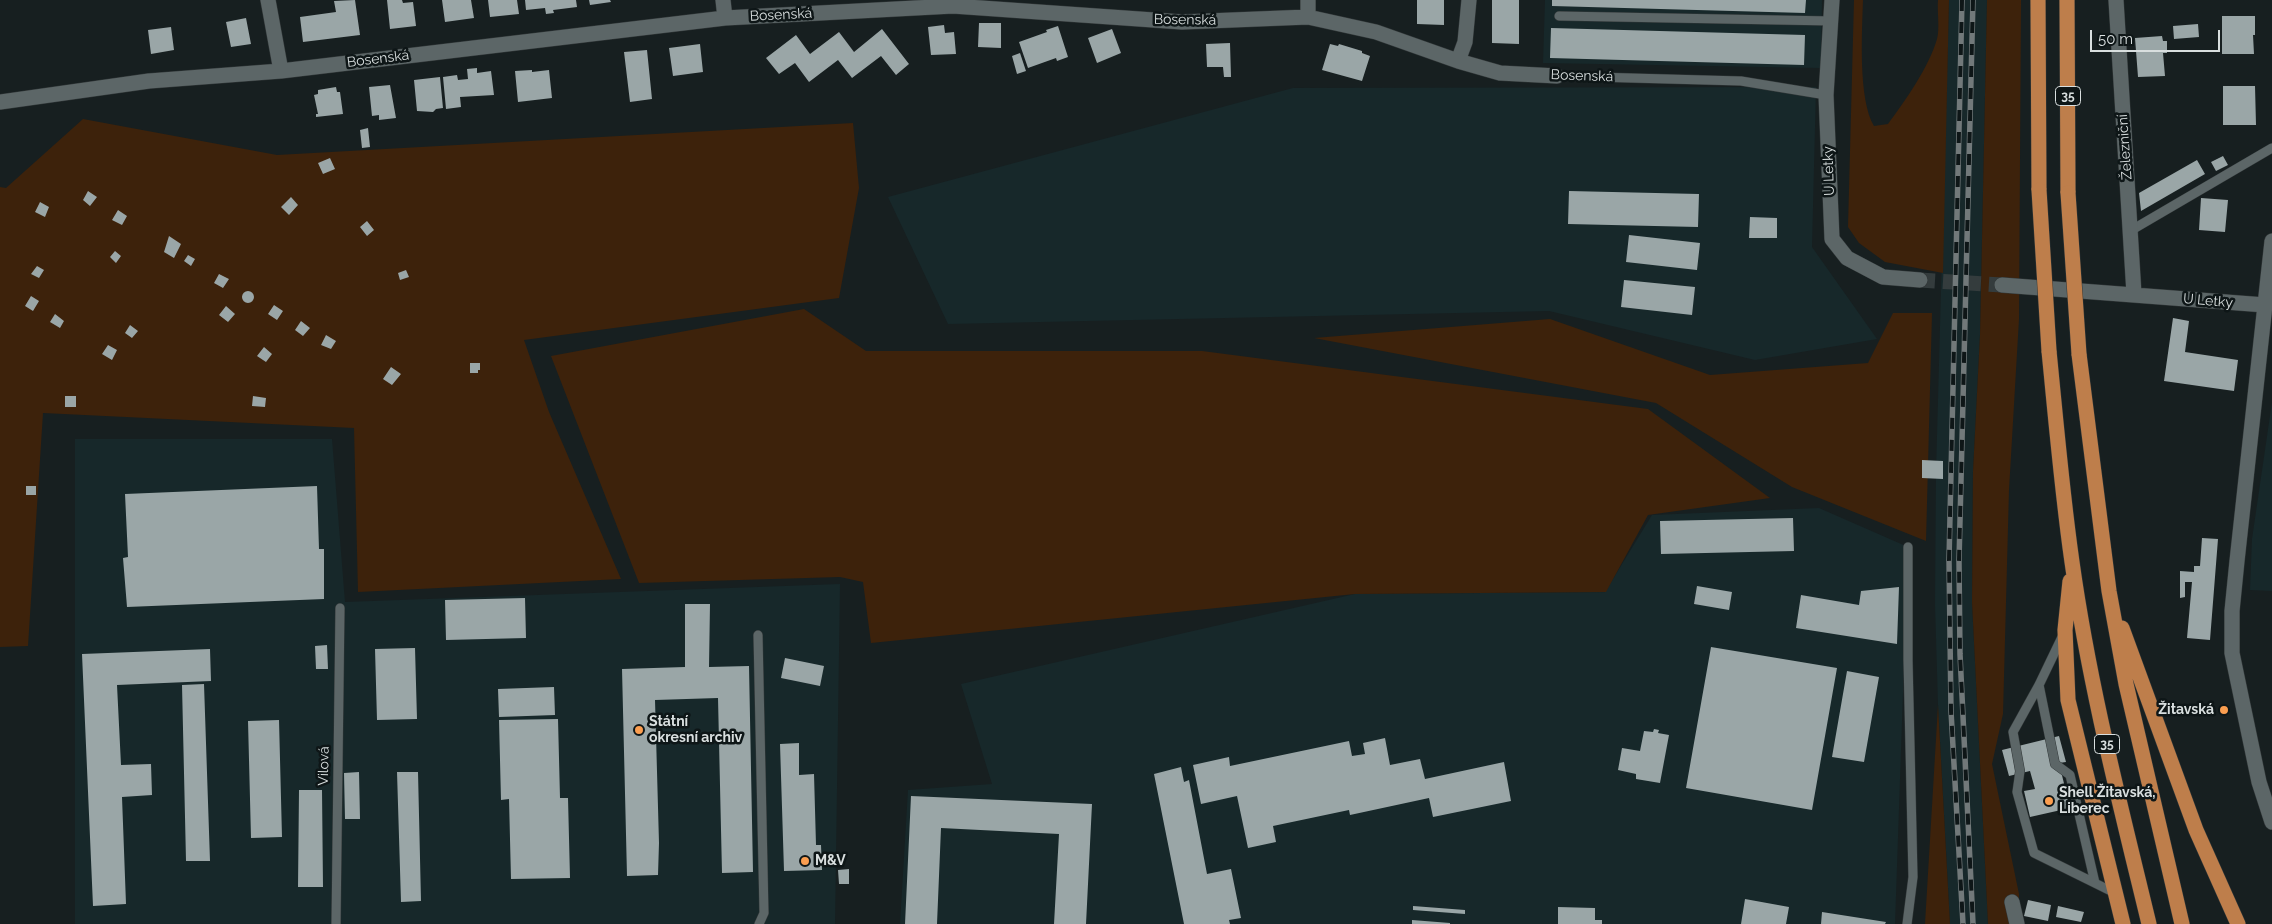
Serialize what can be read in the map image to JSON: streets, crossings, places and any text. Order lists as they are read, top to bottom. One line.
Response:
{"streets":{"highway":["35"],"street":["Bosenská","Železniční","U Letky"],"lane":["Vilová"]},"crossings":[["Bosenská","U Letky"],["Železniční","U Letky"]],"places":["Žitavská","Státní okresní archiv","Shell Žitavská, Liberec","M&V"],"scale_bar":"50 m"}
